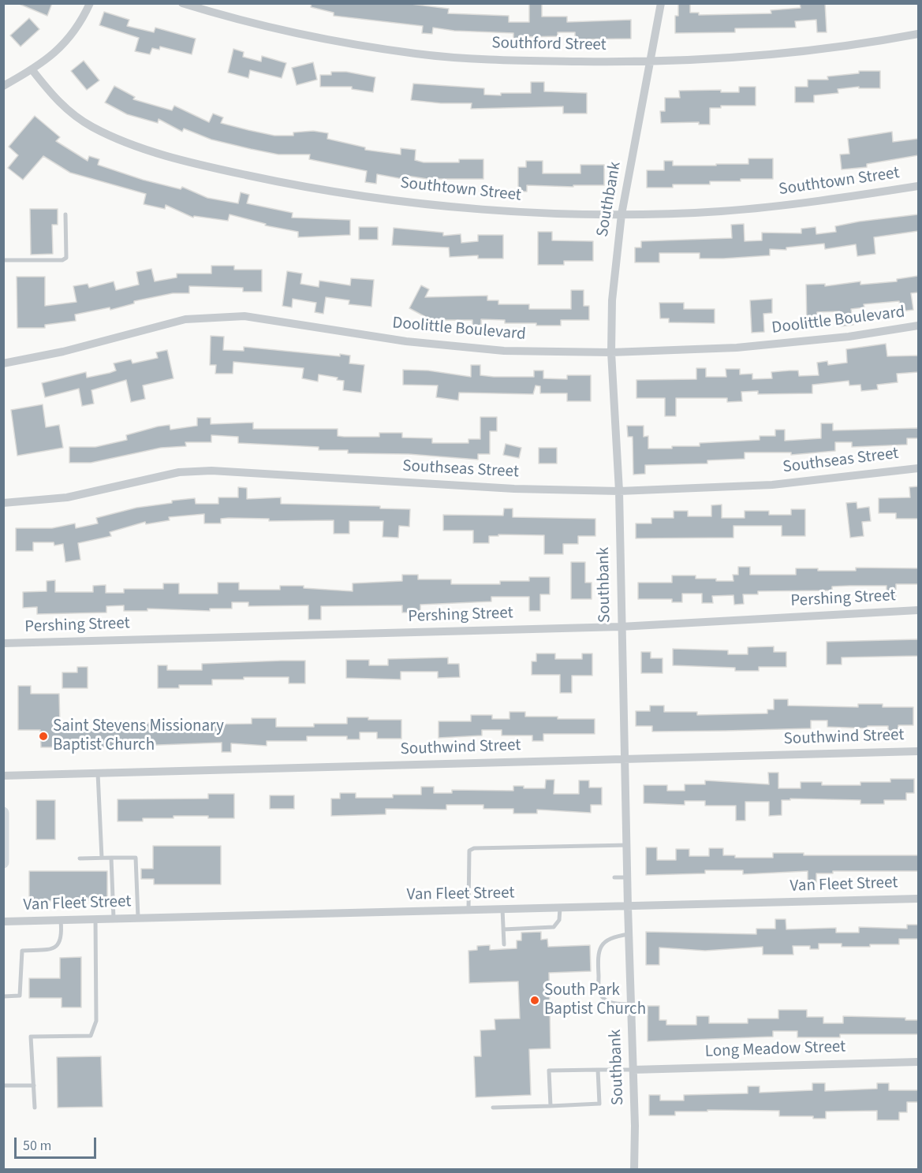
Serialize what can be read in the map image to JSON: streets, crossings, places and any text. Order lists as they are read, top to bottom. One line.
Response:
{"streets":{"street":["Southford Street","Southtown Street","Southbank","Doolittle Boulevard","Southseas Street","Pershing Street","Southwind Street","Van Fleet Street","Long Meadow Street"]},"crossings":[["Southford Street","Southbank"],["Southtown Street","Southbank"],["Southbank","Doolittle Boulevard"],["Southbank","Southseas Street"],["Southbank","Pershing Street"],["Southbank","Southwind Street"],["Southbank","Van Fleet Street"],["Southbank","Long Meadow Street"]],"places":["Saint Stevens Missionary Baptist Church","South Park Baptist Church"],"scale_bar":"50 m"}
